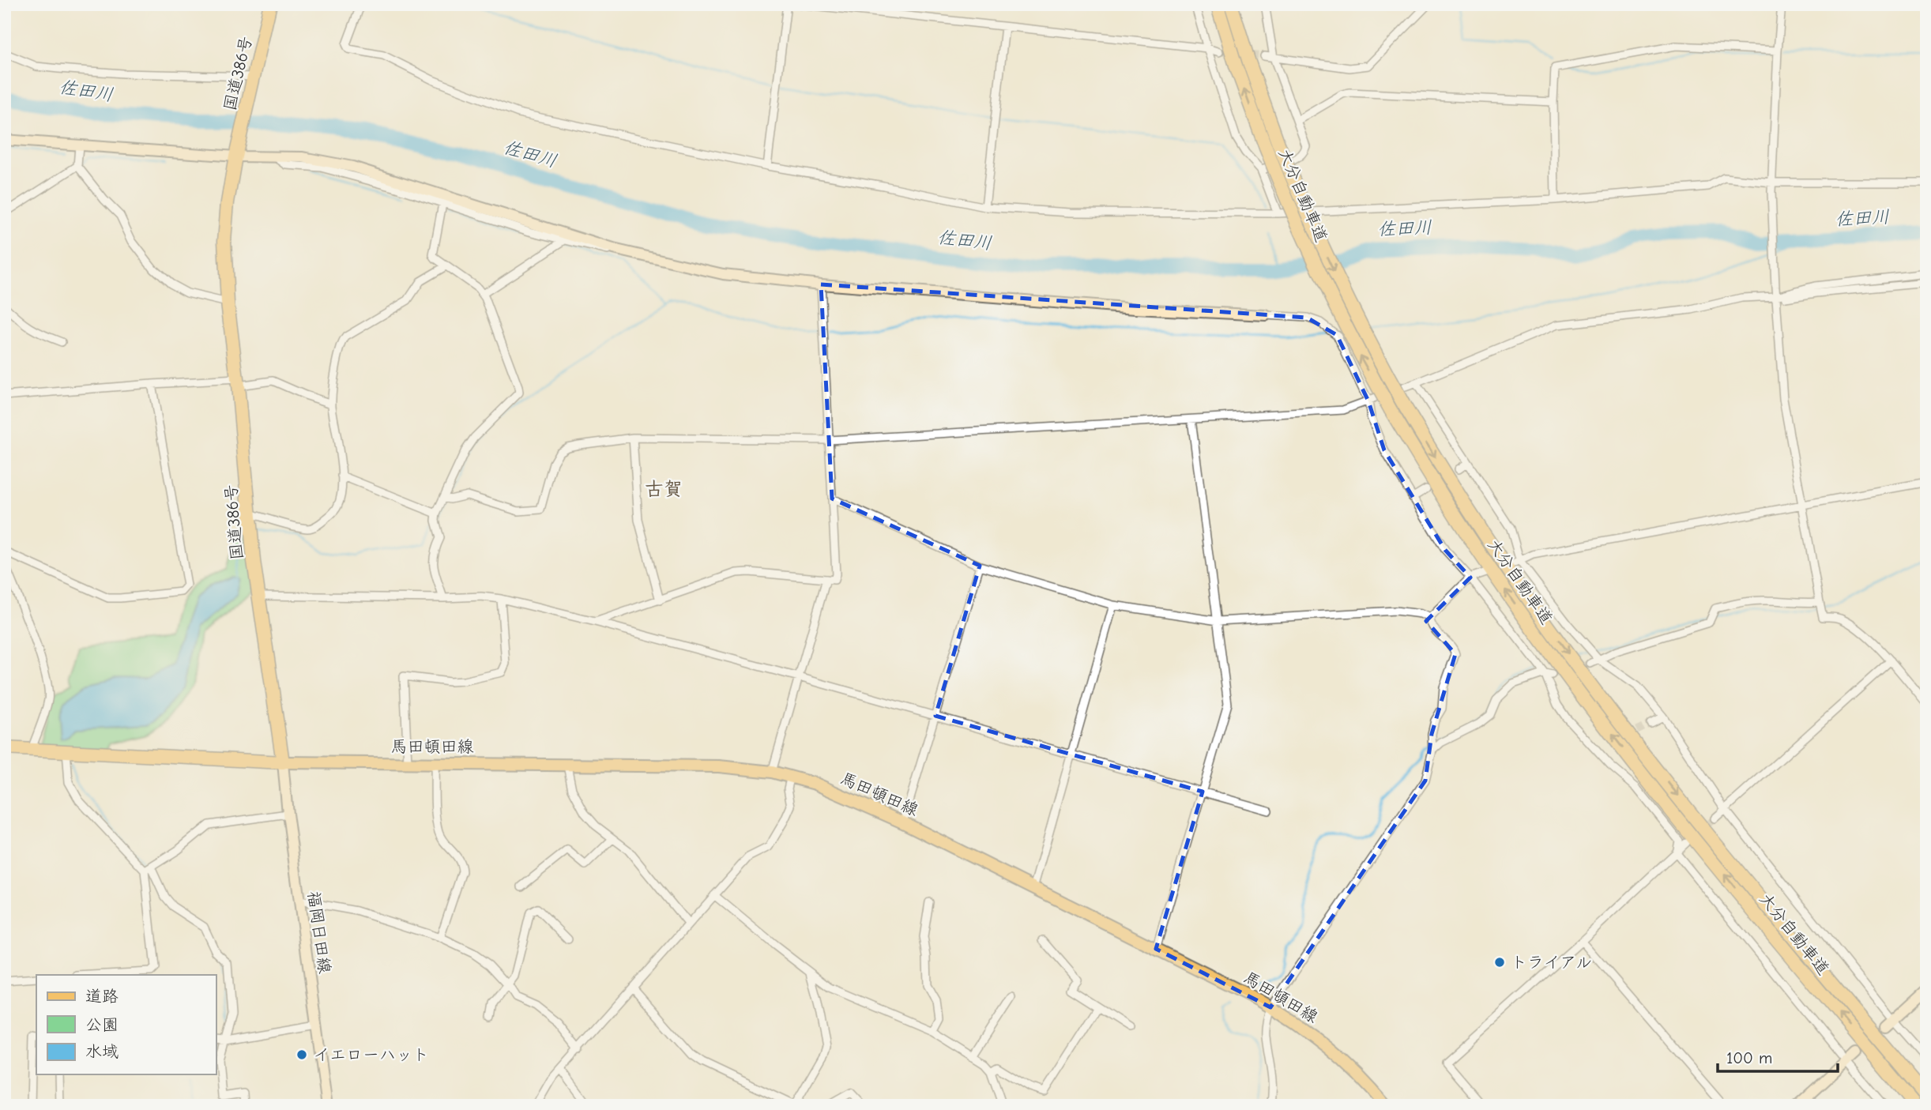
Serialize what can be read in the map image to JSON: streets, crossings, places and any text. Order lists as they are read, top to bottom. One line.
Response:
{"streets":{"highway":["国道386号","大分自動車道"],"main road":["馬田頓田線"],"street":["福岡日田線"]},"crossings":[["国道386号","馬田頓田線"],["国道386号","福岡日田線"],["馬田頓田線","福岡日田線"]],"districts":["古賀"],"water":["佐田川"],"places":["トライアル","イエローハット"],"legend":["道路","公園","水域"],"scale_bar":"100 m"}
